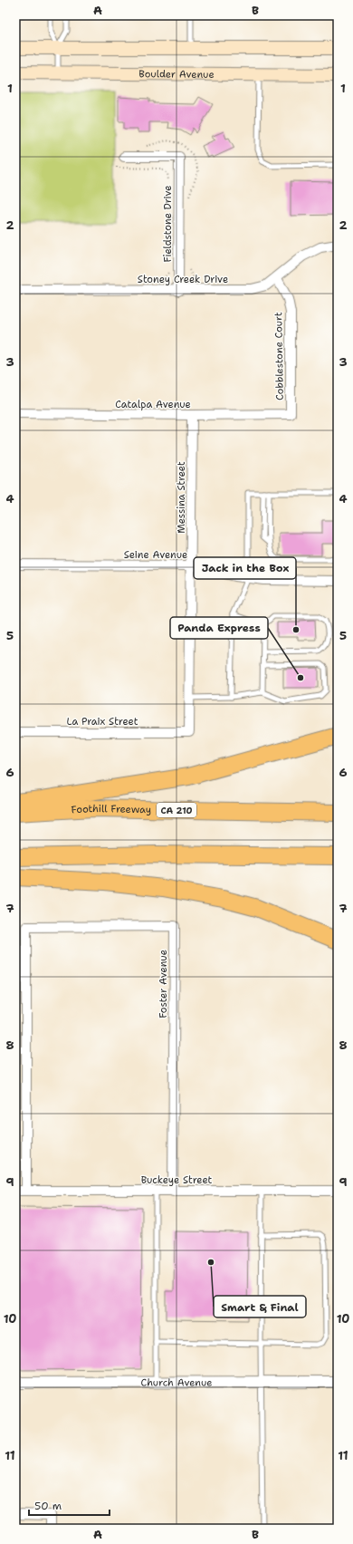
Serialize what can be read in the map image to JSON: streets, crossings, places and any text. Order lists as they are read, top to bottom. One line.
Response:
{"streets":{"highway":["Foothill Freeway","CA 210"],"main road":["Boulder Avenue"],"street":["Fieldstone Drive","Stoney Creek Drive","Cobblestone Court","Catalpa Avenue","Messina Street","Seine Avenue","La Praix Street","Foster Avenue","Buckeye Street","Church Avenue"]},"crossings":[["Fieldstone Drive","Stoney Creek Drive"],["Stoney Creek Drive","Cobblestone Court"],["Cobblestone Court","Catalpa Avenue"],["Catalpa Avenue","Messina Street"],["Messina Street","Seine Avenue"],["Messina Street","La Praix Street"],["Foster Avenue","Buckeye Street"]],"places":["Jack in the Box","Panda Express","Smart & Final"],"scale_bar":"50 m","grid":{"columns":["A","B"],"rows":["1","2","3","4","5","6","7","8","9","10","11"]}}
